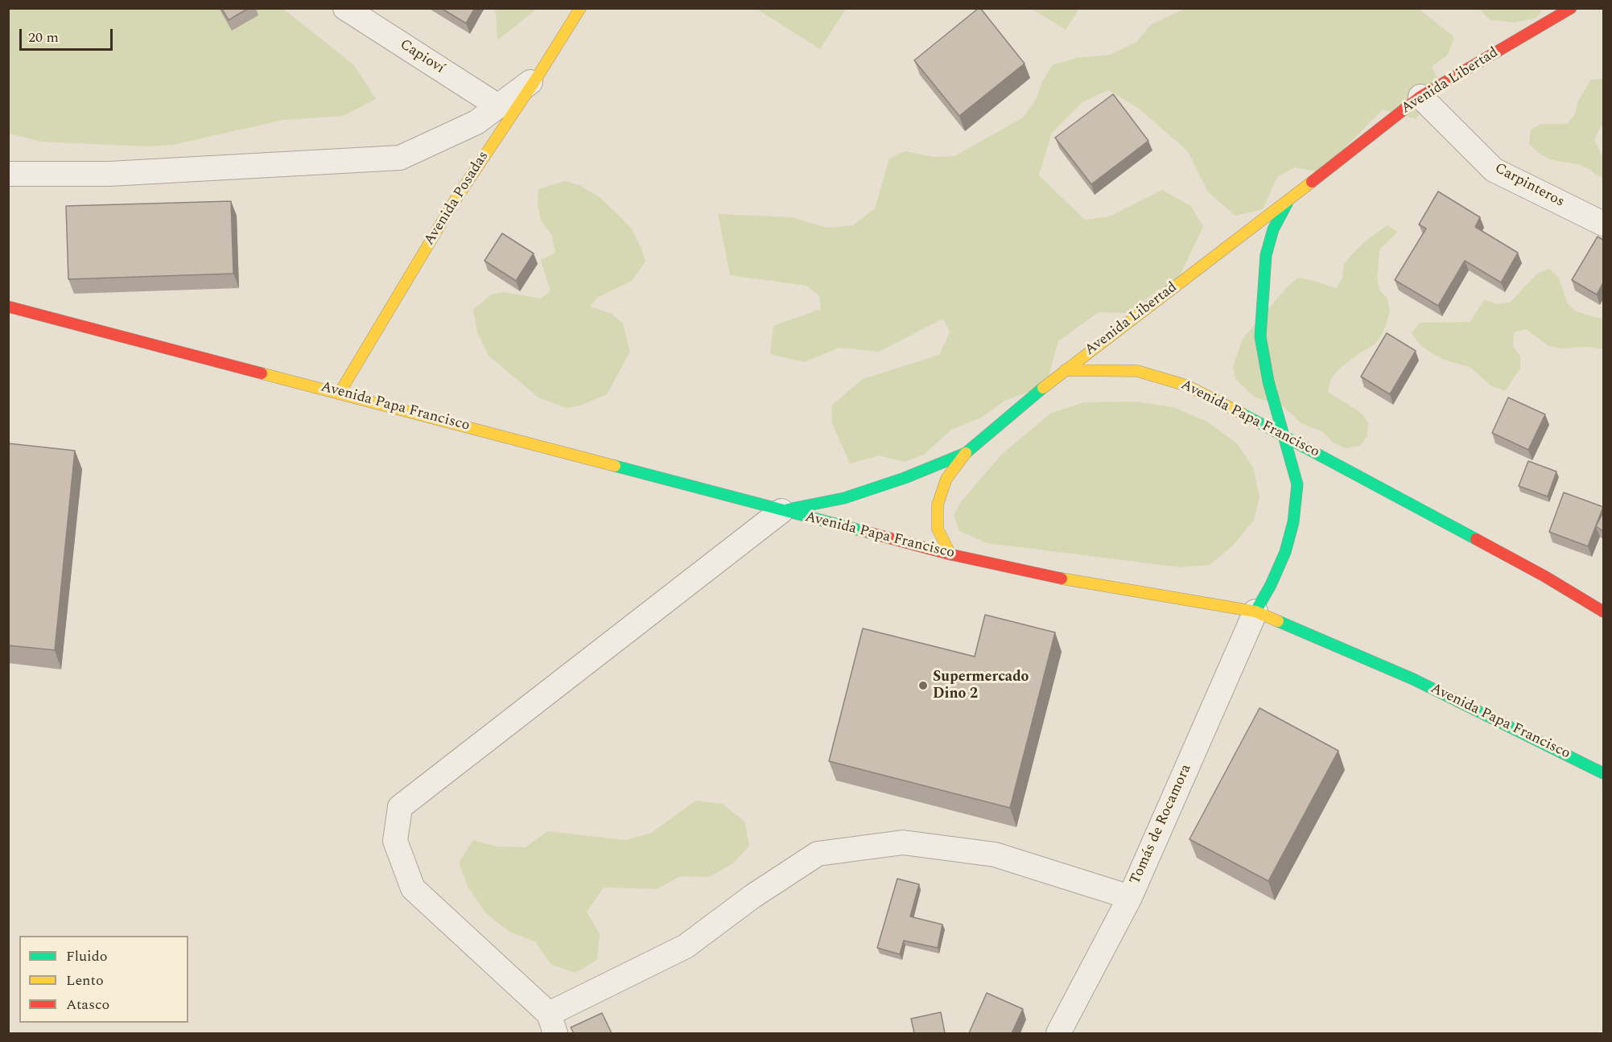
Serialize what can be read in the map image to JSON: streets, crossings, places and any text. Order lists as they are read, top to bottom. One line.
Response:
{"streets":{"main road":["Avenida Libertad","Avenida Posadas","Avenida Papa Francisco"],"street":["Capioví","Carpinteros","Tomás de Rocamora"]},"crossings":[["Avenida Libertad","Carpinteros"],["Avenida Libertad","Avenida Papa Francisco"],["Avenida Libertad","Tomás de Rocamora"],["Avenida Posadas","Avenida Papa Francisco"],["Avenida Papa Francisco","Tomás de Rocamora"]],"places":["Supermercado Dino 2"],"legend":["Fluido","Lento","Atasco"],"scale_bar":"20 m"}
